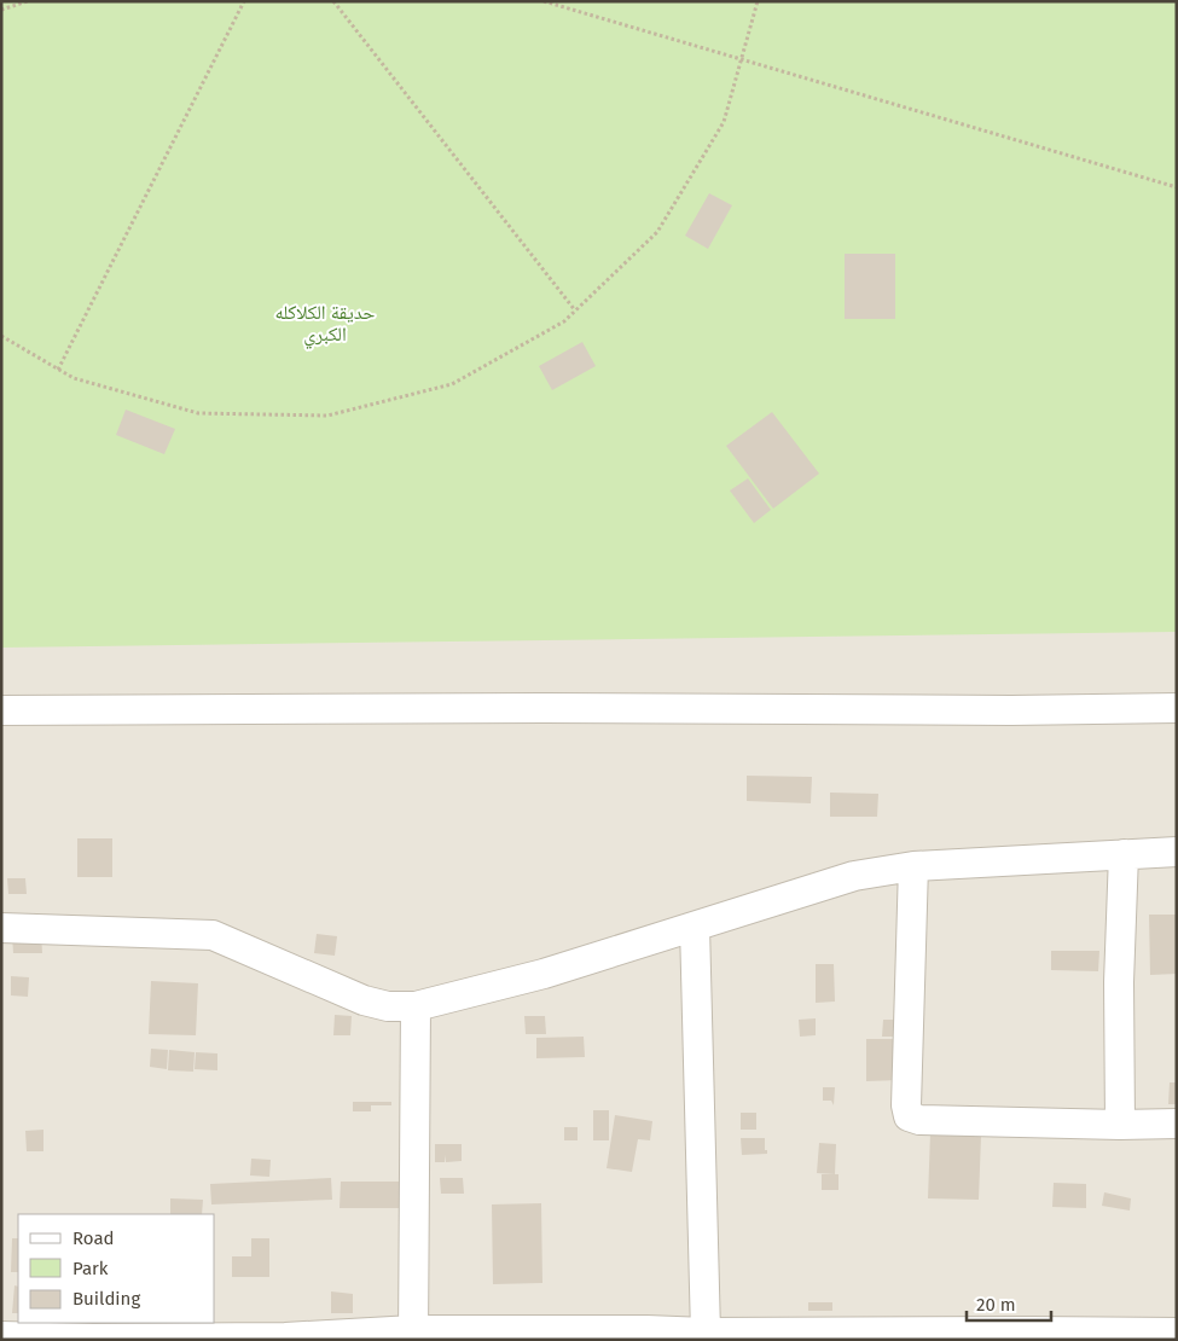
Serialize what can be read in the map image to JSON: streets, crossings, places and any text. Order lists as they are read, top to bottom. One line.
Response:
{"parks":["حديقة الكلاكله الكبري"],"legend":["Road","Park","Building"],"scale_bar":"20 m"}
